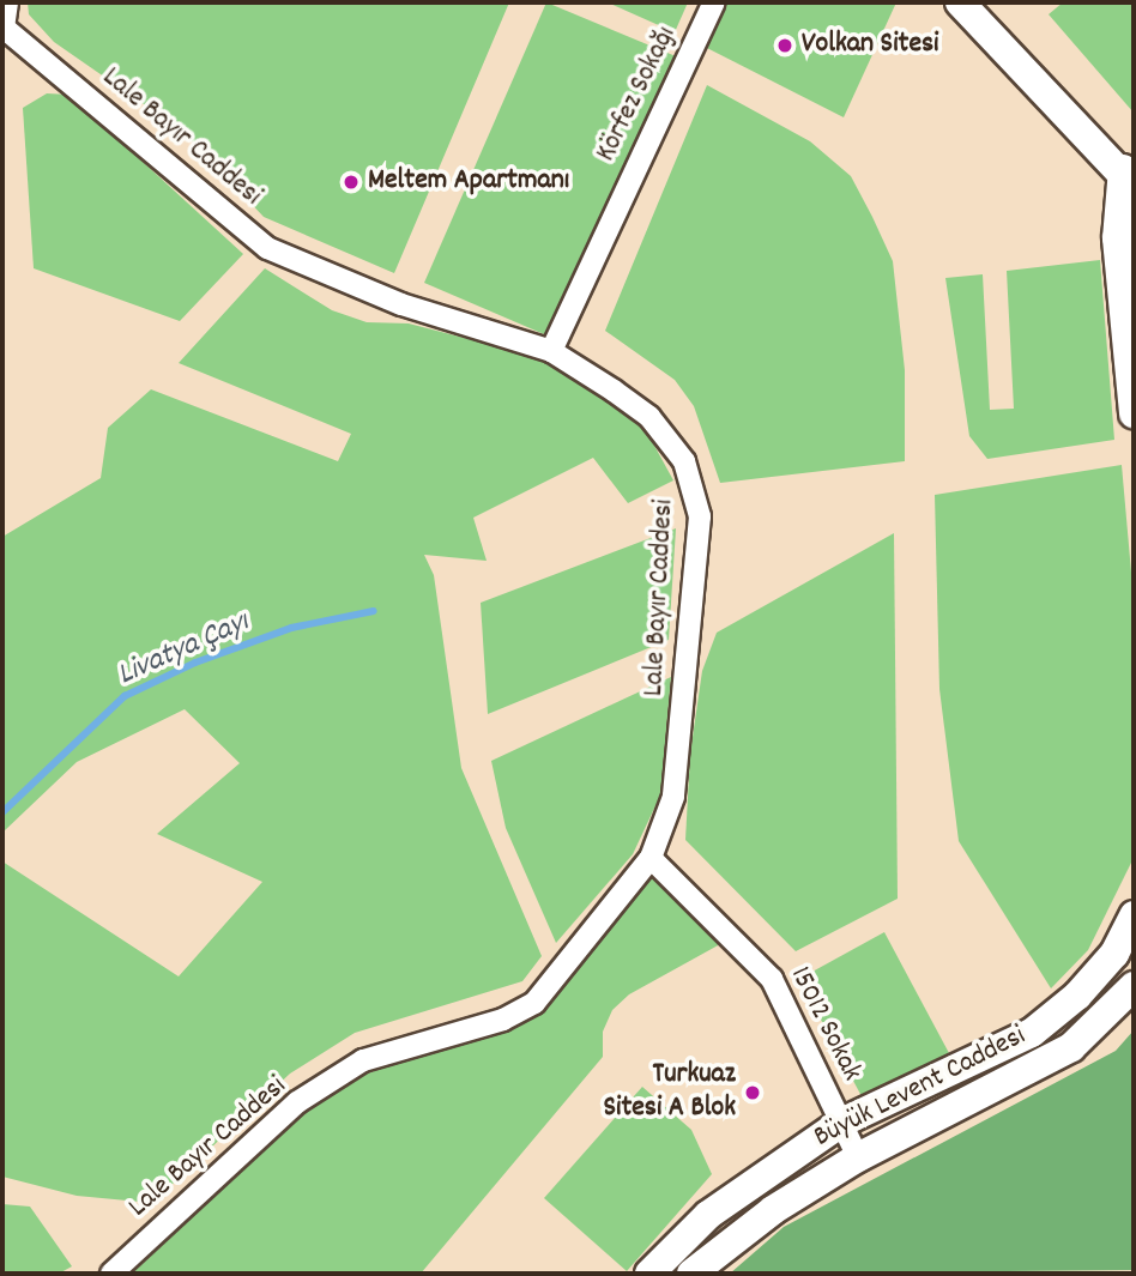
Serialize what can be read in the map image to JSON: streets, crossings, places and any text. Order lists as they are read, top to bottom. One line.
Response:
{"streets":{"street":["Körfez Sokağı","Lale Bayır Caddesi","15012 Sokak","Büyük Levent Caddesi"]},"crossings":[["Körfez Sokağı","Lale Bayır Caddesi"],["Lale Bayır Caddesi","15012 Sokak"],["15012 Sokak","Büyük Levent Caddesi"]],"water":["Livatya Çayı"],"places":["Volkan Sitesi","Meltem Apartmanı","Turkuaz Sitesi A Blok"]}
